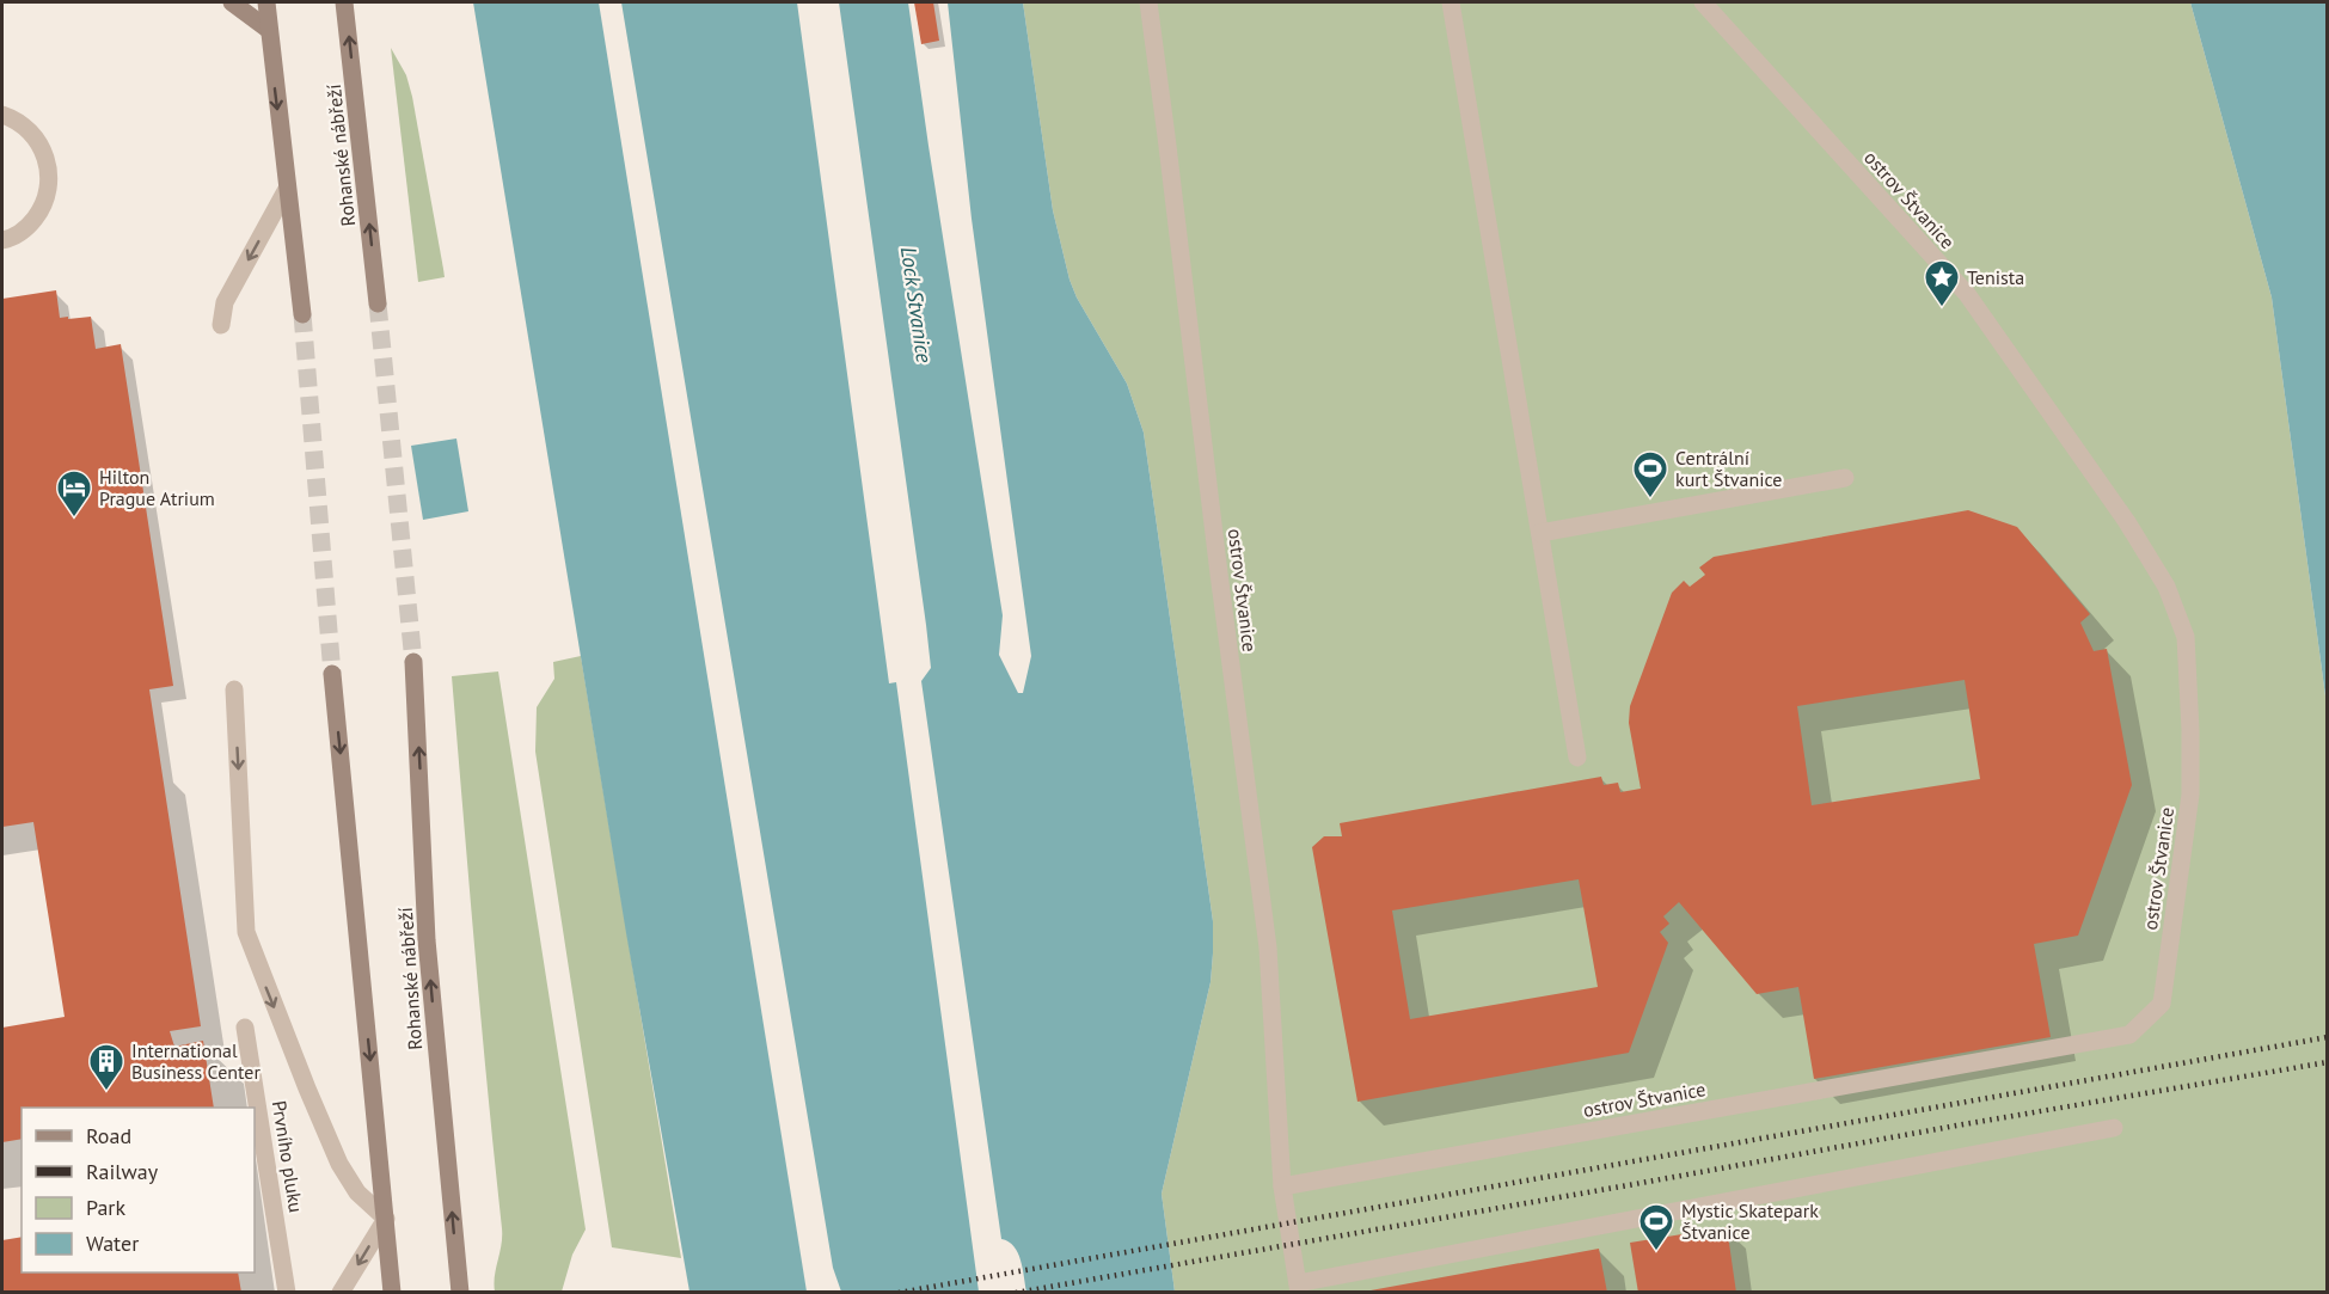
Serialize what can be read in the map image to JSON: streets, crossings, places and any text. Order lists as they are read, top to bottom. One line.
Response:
{"streets":{"main road":["Rohanské nábřeží"],"lane":["ostrov Štvanice","Prvního pluku"]},"water":["Lock Stvanice"],"places":{"place":["Tenista"],"sports":["Centrální kurt Štvanice","Mystic Skatepark Štvanice"],"hotel":["Hilton Prague Atrium"],"building":["International Business Center"]},"legend":["Road","Railway","Park","Water"]}
